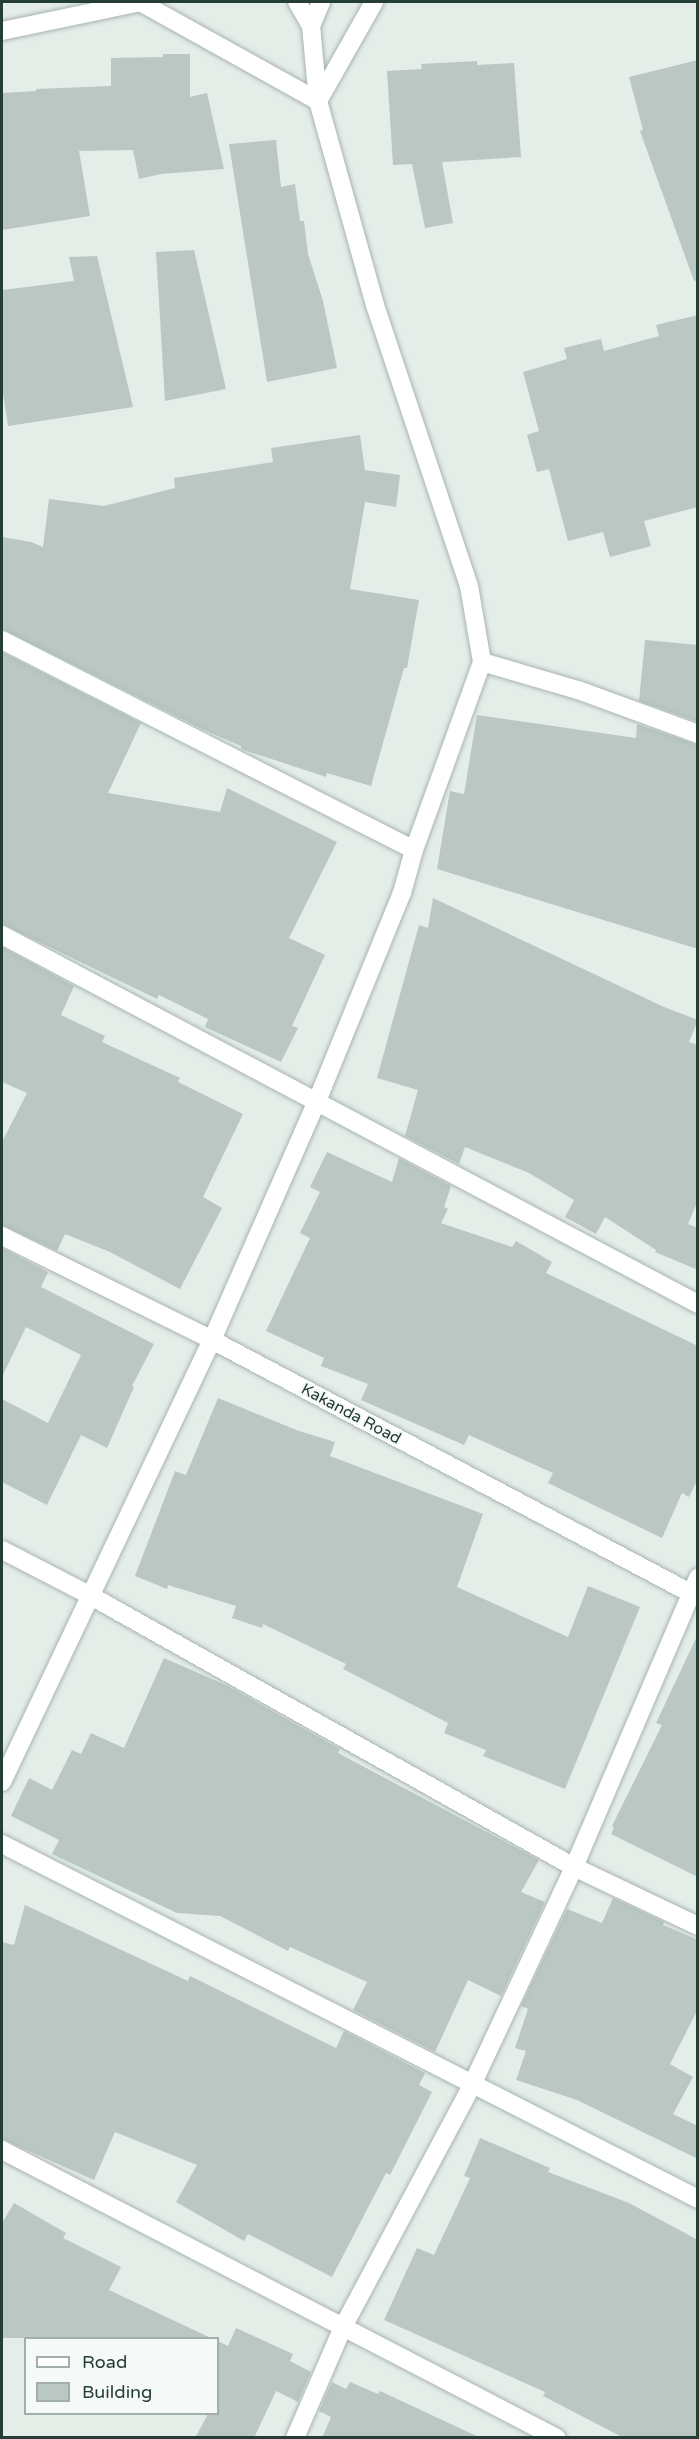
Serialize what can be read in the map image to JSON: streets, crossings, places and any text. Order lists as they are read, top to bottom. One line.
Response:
{"streets":{"street":["Kakanda Road"]},"legend":["Road","Building"]}
